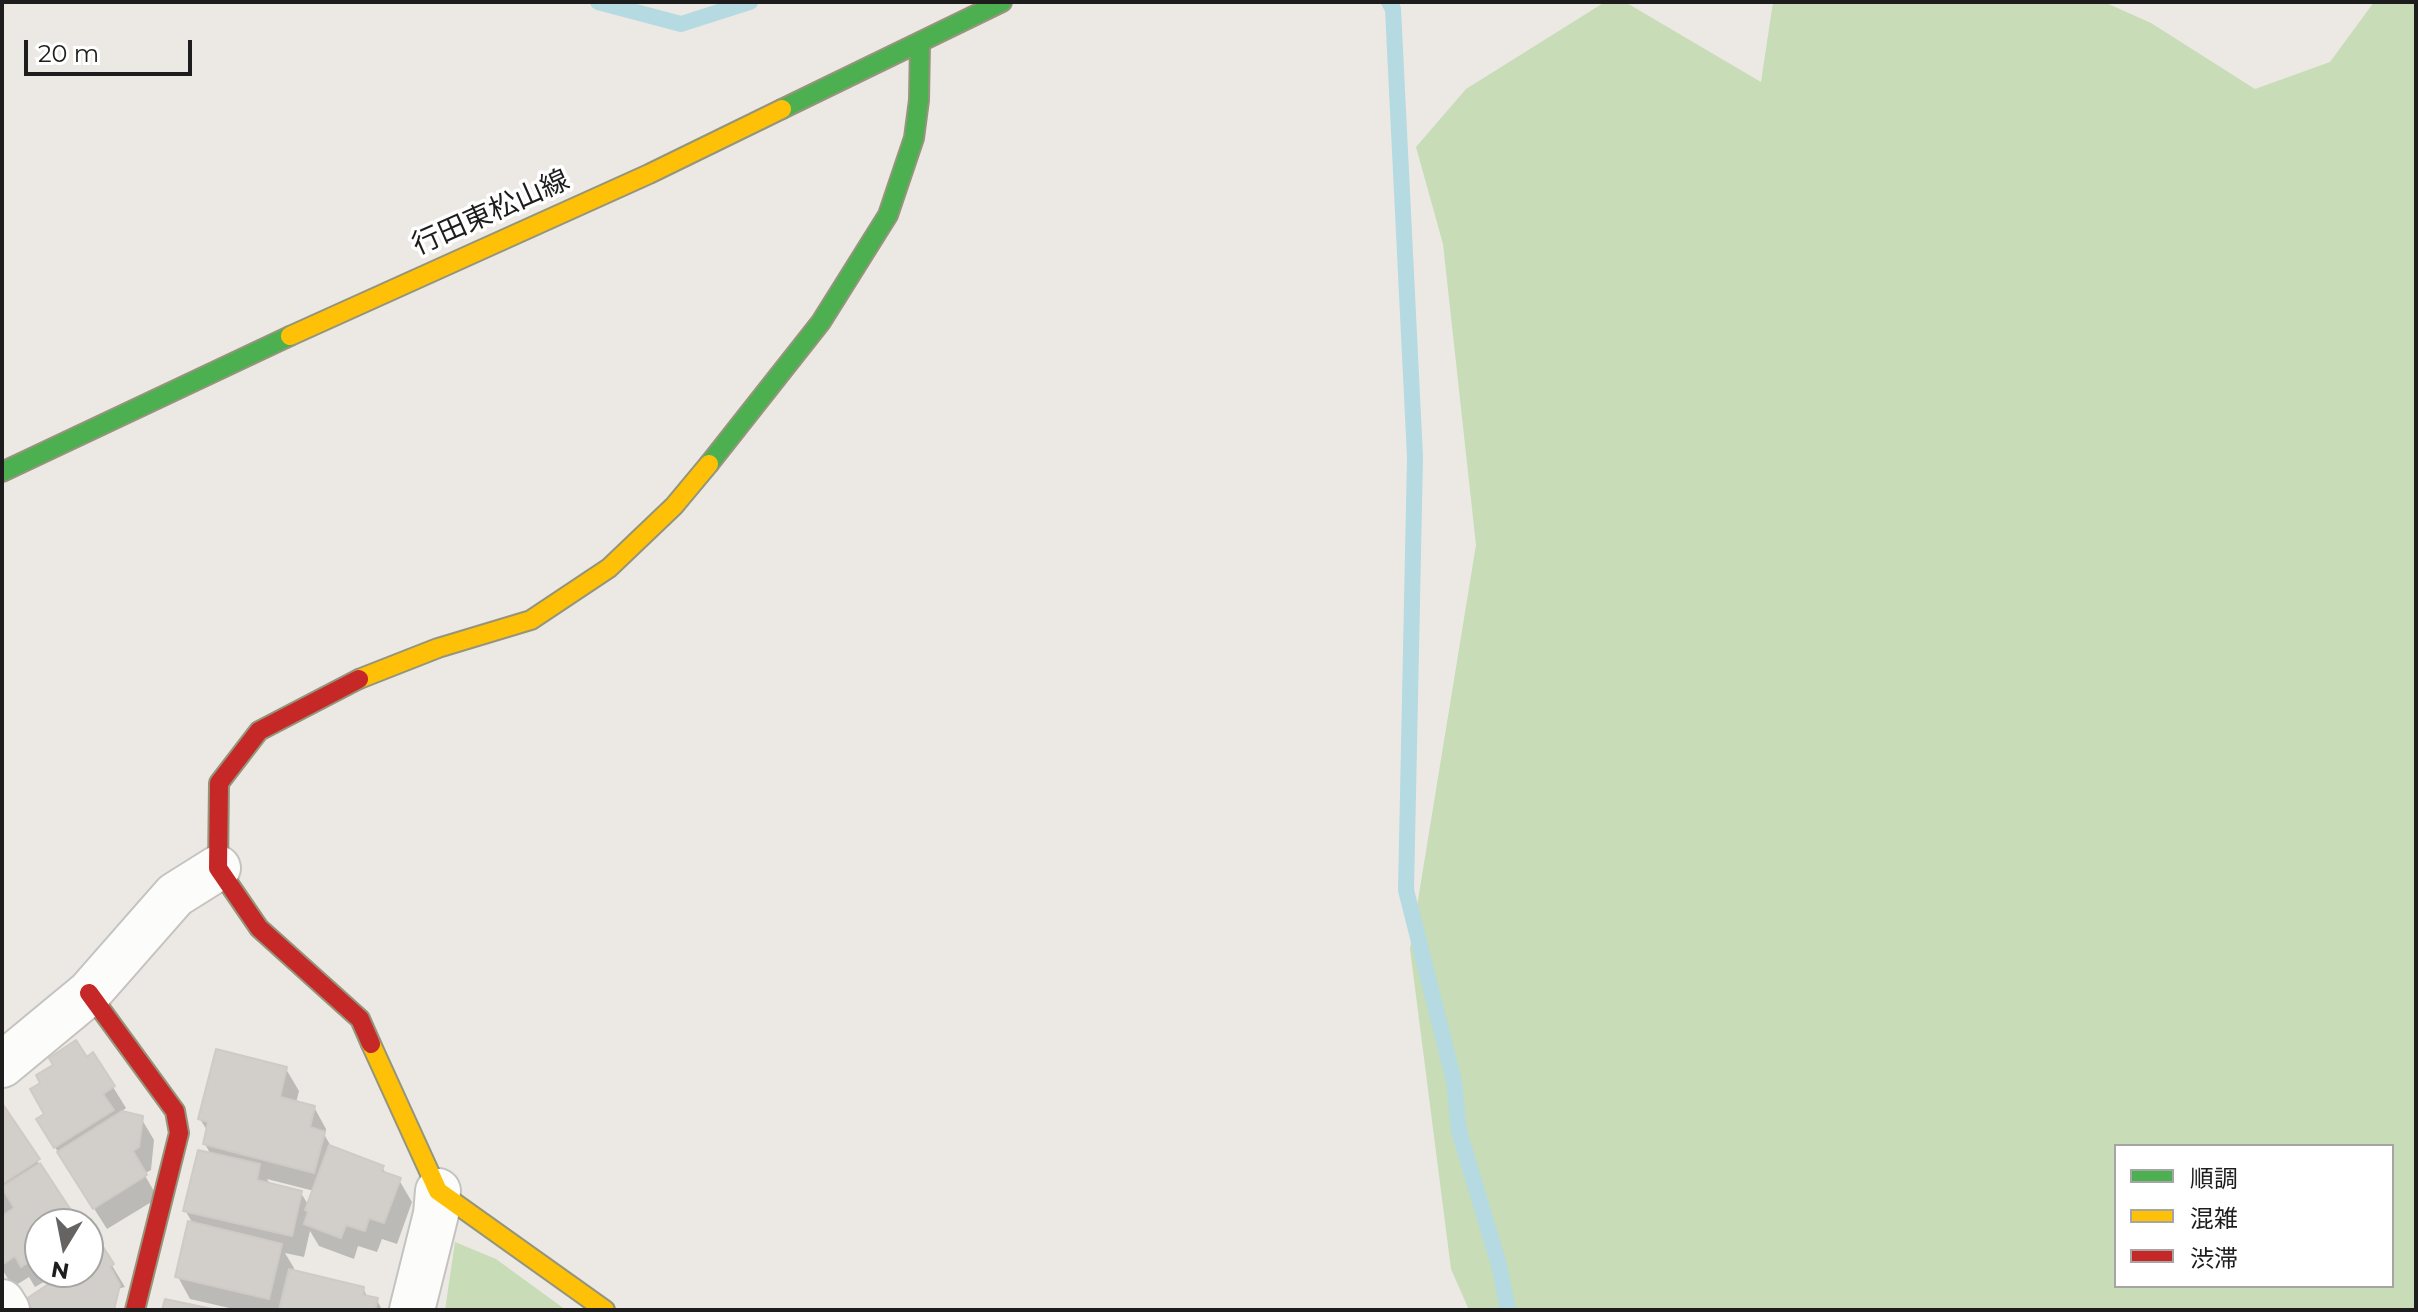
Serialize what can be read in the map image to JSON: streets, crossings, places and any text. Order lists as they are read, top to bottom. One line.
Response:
{"streets":{"street":["行田東松山線"]},"legend":["順調","混雑","渋滞"],"scale_bar":"20 m","north":"bottom"}
